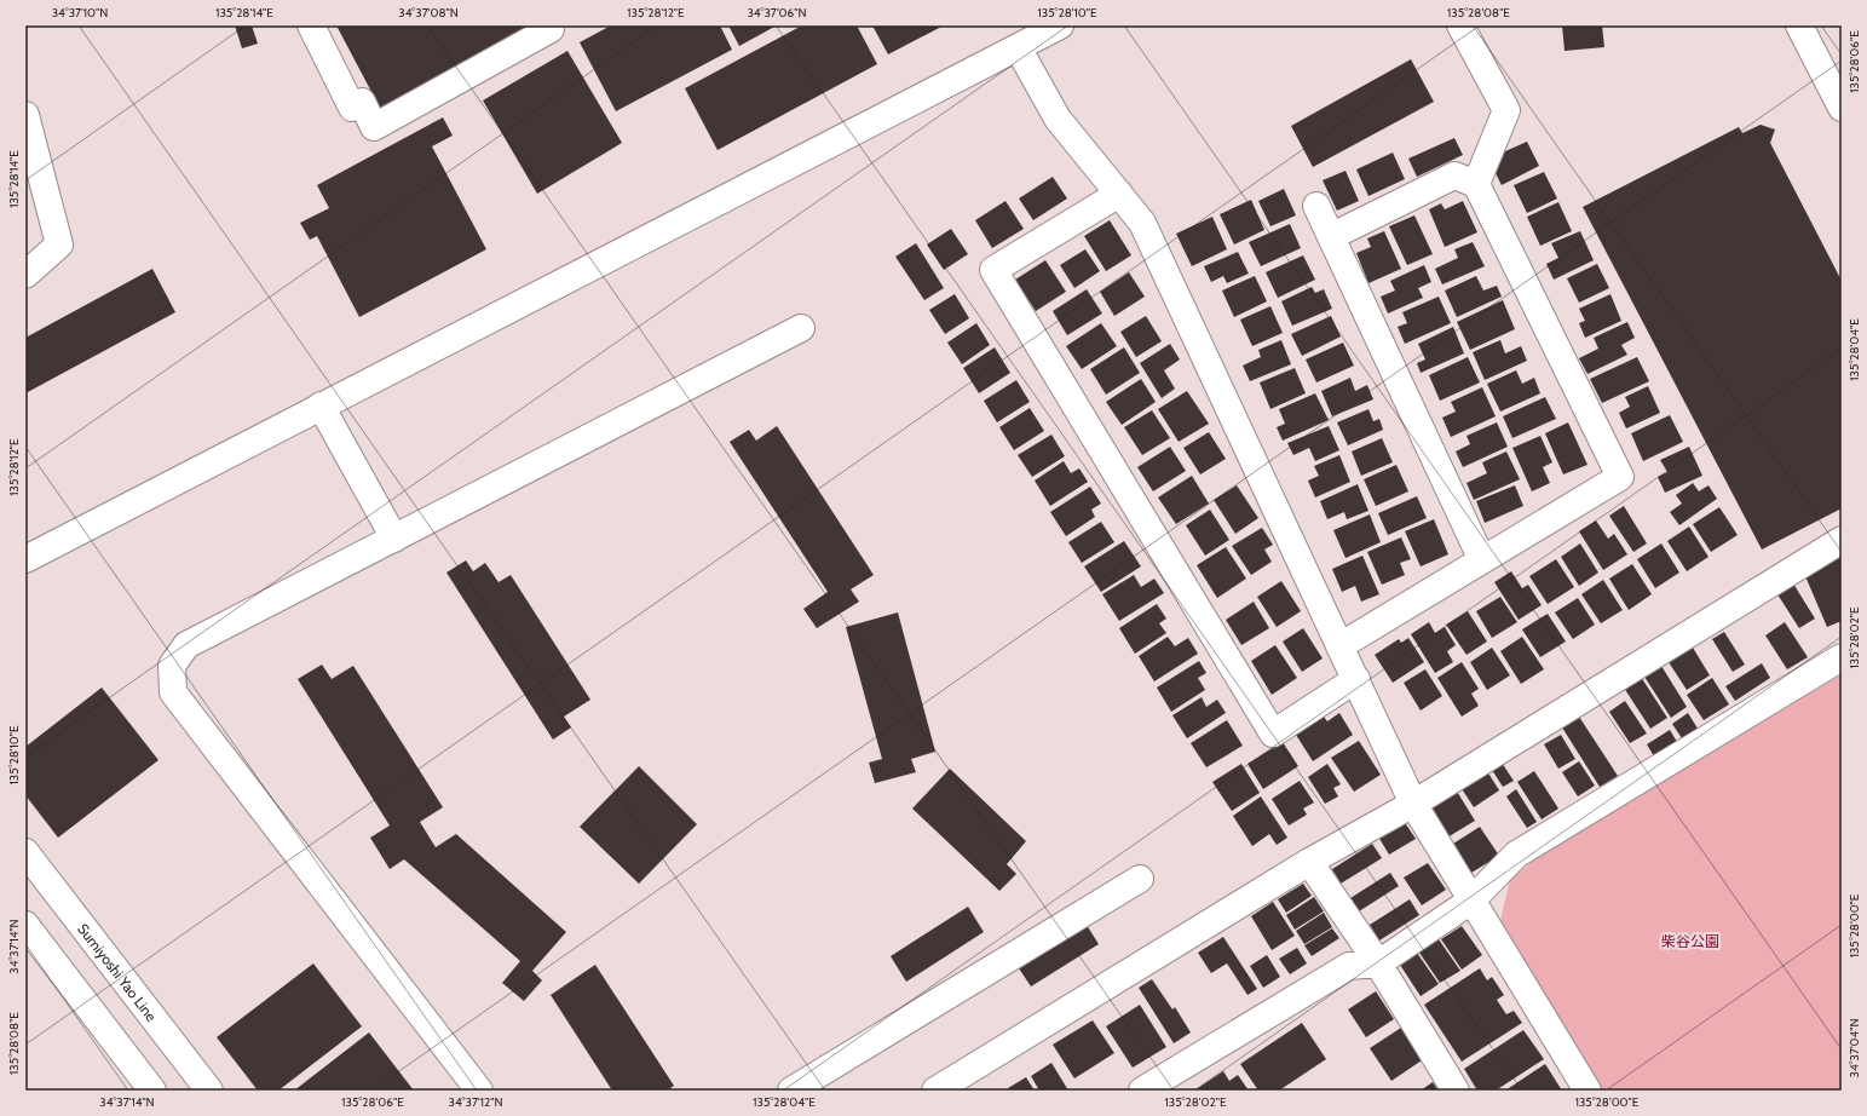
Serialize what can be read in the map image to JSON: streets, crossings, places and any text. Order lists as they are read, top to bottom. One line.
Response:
{"streets":{"street":["Sumiyoshi Yao Line"]},"parks":["柴谷公園"],"coordinates":["34°37'10\"N","135°28'14\"E","34°37'08\"N","135°28'12\"E","34°37'06\"N","135°28'10\"E","135°28'08\"E","135°28'06\"E","135°28'04\"E","135°28'02\"E","135°28'00\"E","34°37'14\"N","34°37'04\"N","34°37'12\"N"]}
